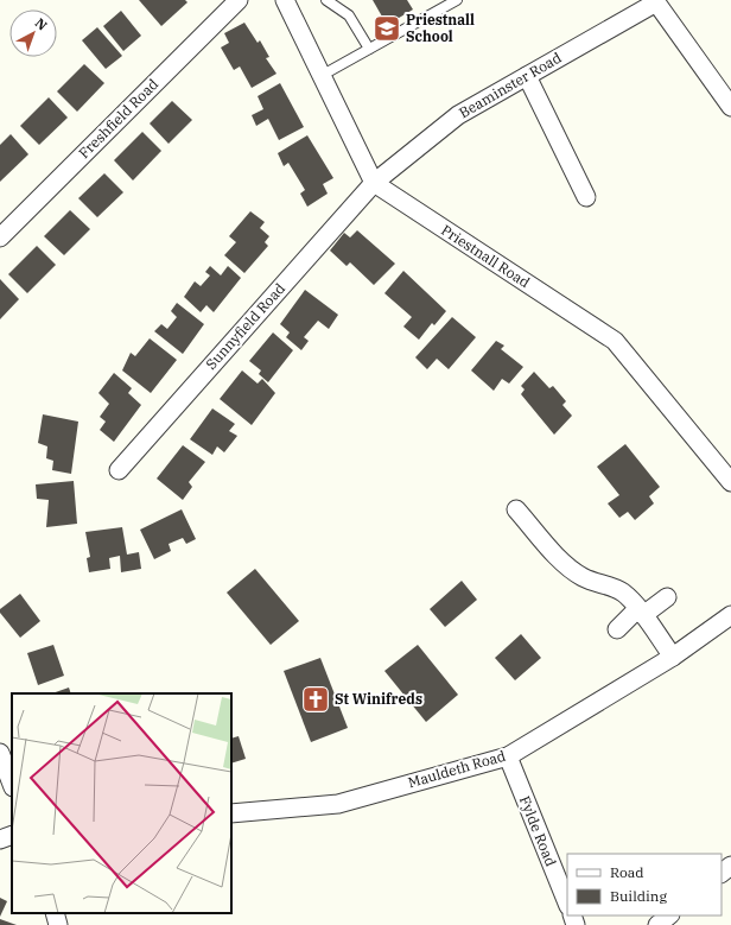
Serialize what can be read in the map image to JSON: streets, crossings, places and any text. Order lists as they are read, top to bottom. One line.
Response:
{"streets":{"street":["Beaminster Road","Freshfield Road","Priestnall Road","Sunnyfield Road","Mauldeth Road","Fylde Road"]},"crossings":[["Beaminster Road","Priestnall Road"],["Beaminster Road","Sunnyfield Road"],["Priestnall Road","Sunnyfield Road"],["Mauldeth Road","Fylde Road"]],"places":{"school or university":["Priestnall School"],"church":["St Winifreds"]},"legend":["Road","Building"],"north":"top right"}
